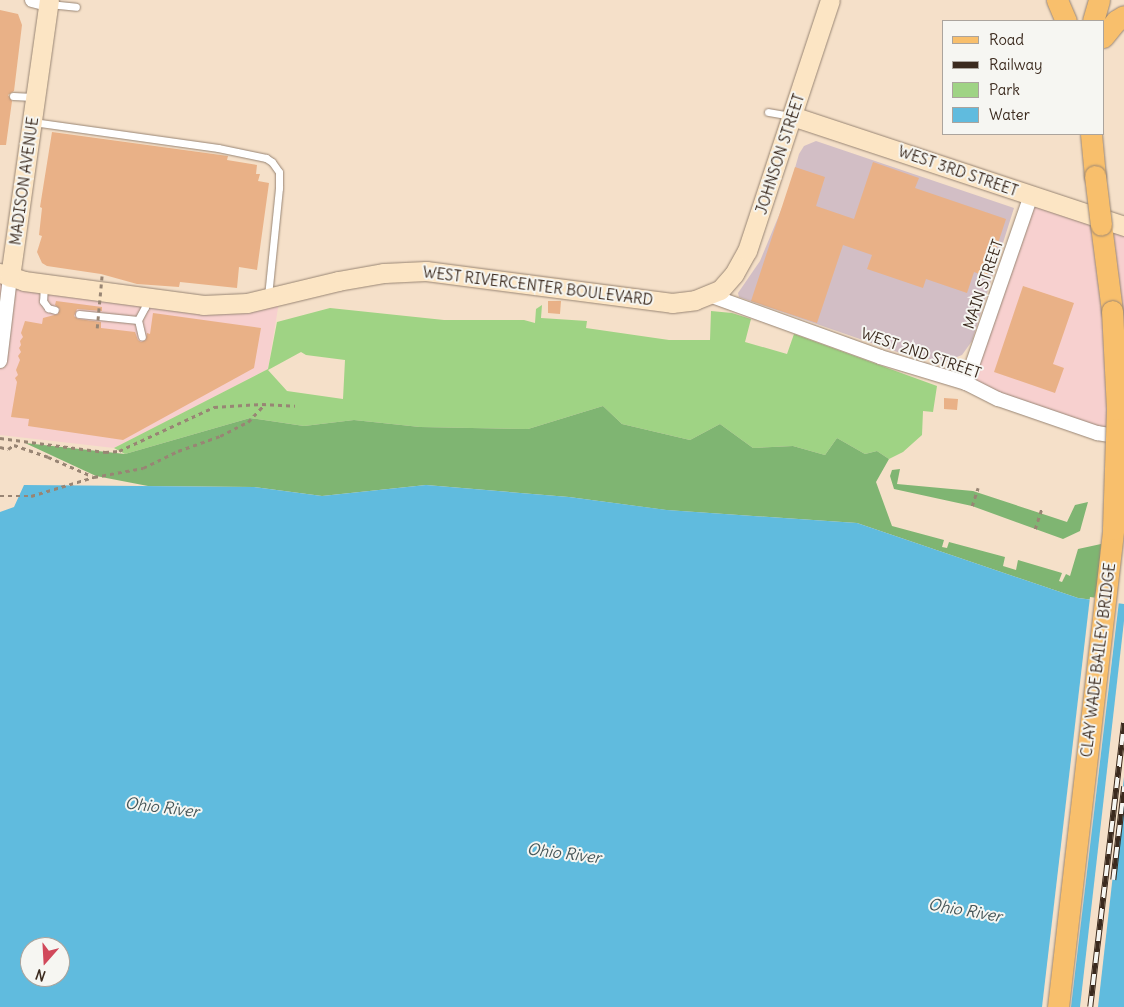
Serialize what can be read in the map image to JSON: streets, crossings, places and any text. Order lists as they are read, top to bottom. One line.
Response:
{"streets":{"main road":["CLAY WADE BAILEY BRIDGE"],"street":["JOHNSON STREET","WEST 3RD STREET","MADISON AVENUE","MAIN STREET","WEST RIVERCENTER BOULEVARD","WEST 2ND STREET"]},"crossings":[["JOHNSON STREET","WEST 3RD STREET"],["JOHNSON STREET","WEST RIVERCENTER BOULEVARD"],["JOHNSON STREET","WEST 2ND STREET"],["WEST 3RD STREET","MAIN STREET"],["MADISON AVENUE","WEST RIVERCENTER BOULEVARD"],["MAIN STREET","WEST 2ND STREET"],["WEST RIVERCENTER BOULEVARD","WEST 2ND STREET"]],"water":["Ohio River"],"legend":["Road","Railway","Park","Water"],"north":"bottom"}
